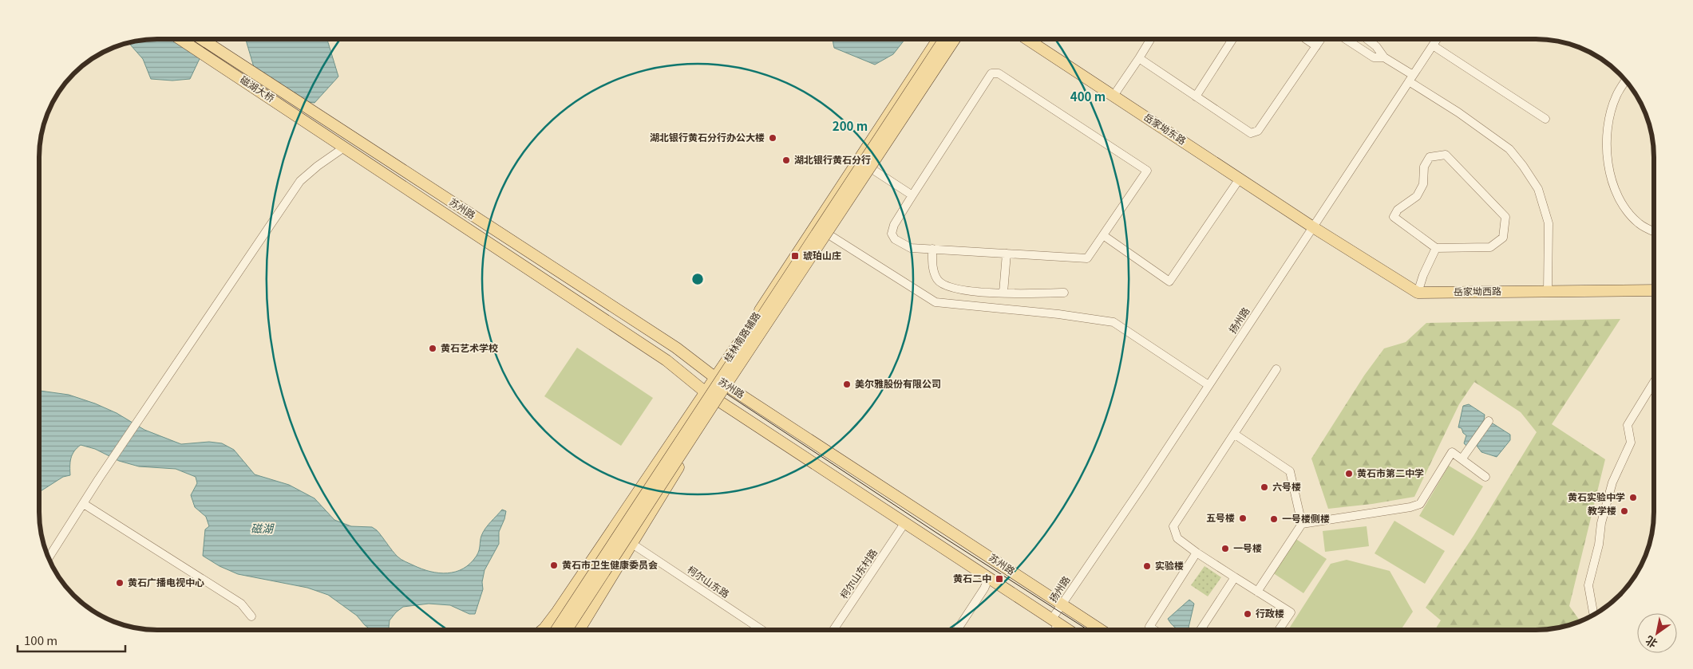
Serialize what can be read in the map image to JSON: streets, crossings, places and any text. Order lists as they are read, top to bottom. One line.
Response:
{"streets":{"main road":["磁湖大桥","岳家坳东路","苏州路","岳家坳西路","桂林南路辅路"],"street":["扬州路","柯尔山东村路","柯尔山东路"]},"crossings":[["磁湖大桥","苏州路"],["岳家坳东路","扬州路"],["苏州路","扬州路"],["苏州路","桂林南路辅路"],["苏州路","柯尔山东村路"],["桂林南路辅路","柯尔山东路"]],"water":["磁湖"],"places":{"other":["湖北银行黄石分行办公大楼","湖北银行黄石分行","黄石艺术学校","美尔雅股份有限公司","黄石市第二中学","六号楼","黄石实验中学","教学楼","五号楼","一号楼侧楼","一号楼","黄石市卫生健康委员会","实验楼","黄石广播电视中心","行政楼"],"transit":["琥珀山庄","黄石二中"]},"scale_bar":"100 m","north":"bottom left","rings":["400 m","200 m"]}
